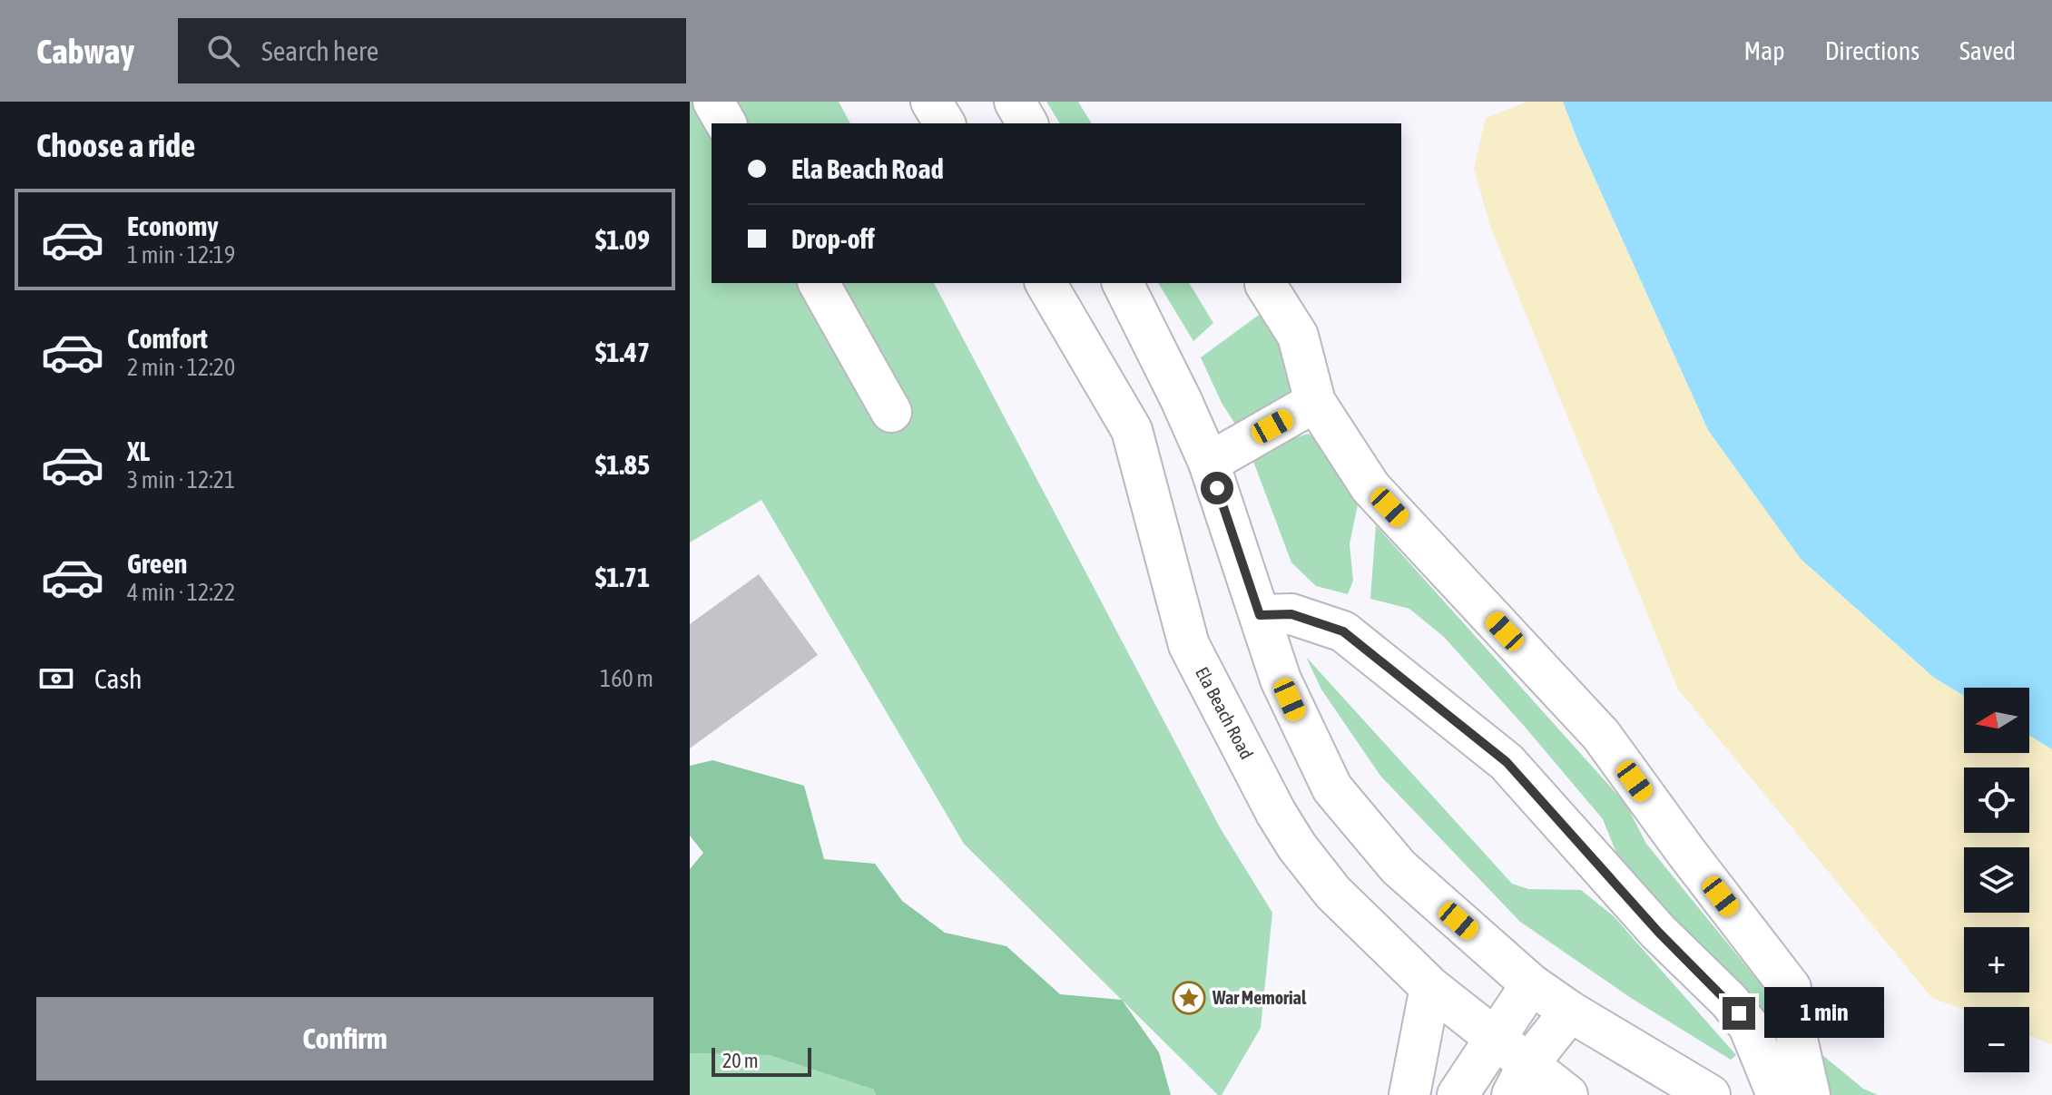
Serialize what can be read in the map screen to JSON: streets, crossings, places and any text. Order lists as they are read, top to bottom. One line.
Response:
{"streets":{"main road":["Ela Beach Road"]},"places":{"place":["War Memorial"]},"scale_bar":"20 m","north":"left","page":{"header":"Cabway","search":"Search here","nav":["Map","Directions","Saved"],"heading":"Choose a ride","banner":["Ela Beach Road","Drop-off"],"list":[{"name":"Economy","note":"1 min · 12:19","value":"$1.09"},{"name":"Comfort","note":"2 min · 12:20","value":"$1.47"},{"name":"XL","note":"3 min · 12:21","value":"$1.85"},{"name":"Green","note":"4 min · 12:22","value":"$1.71"}],"pay":["Cash","160 m"],"map_buttons":["+","−"],"buttons":"Confirm","bubble":"1 min","scale":"20 m"}}
